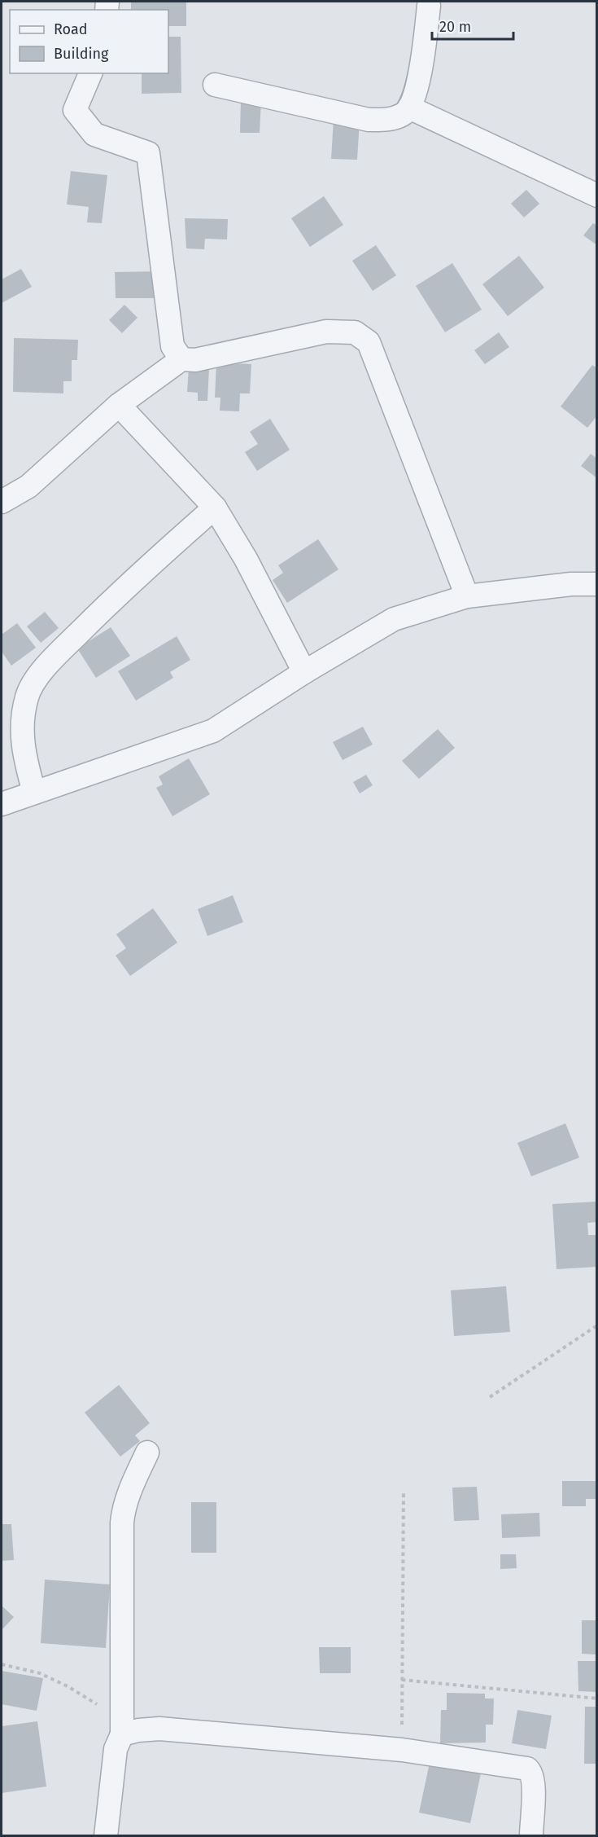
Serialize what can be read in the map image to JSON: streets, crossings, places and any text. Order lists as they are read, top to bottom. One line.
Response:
{"legend":["Road","Building"],"scale_bar":"20 m"}
